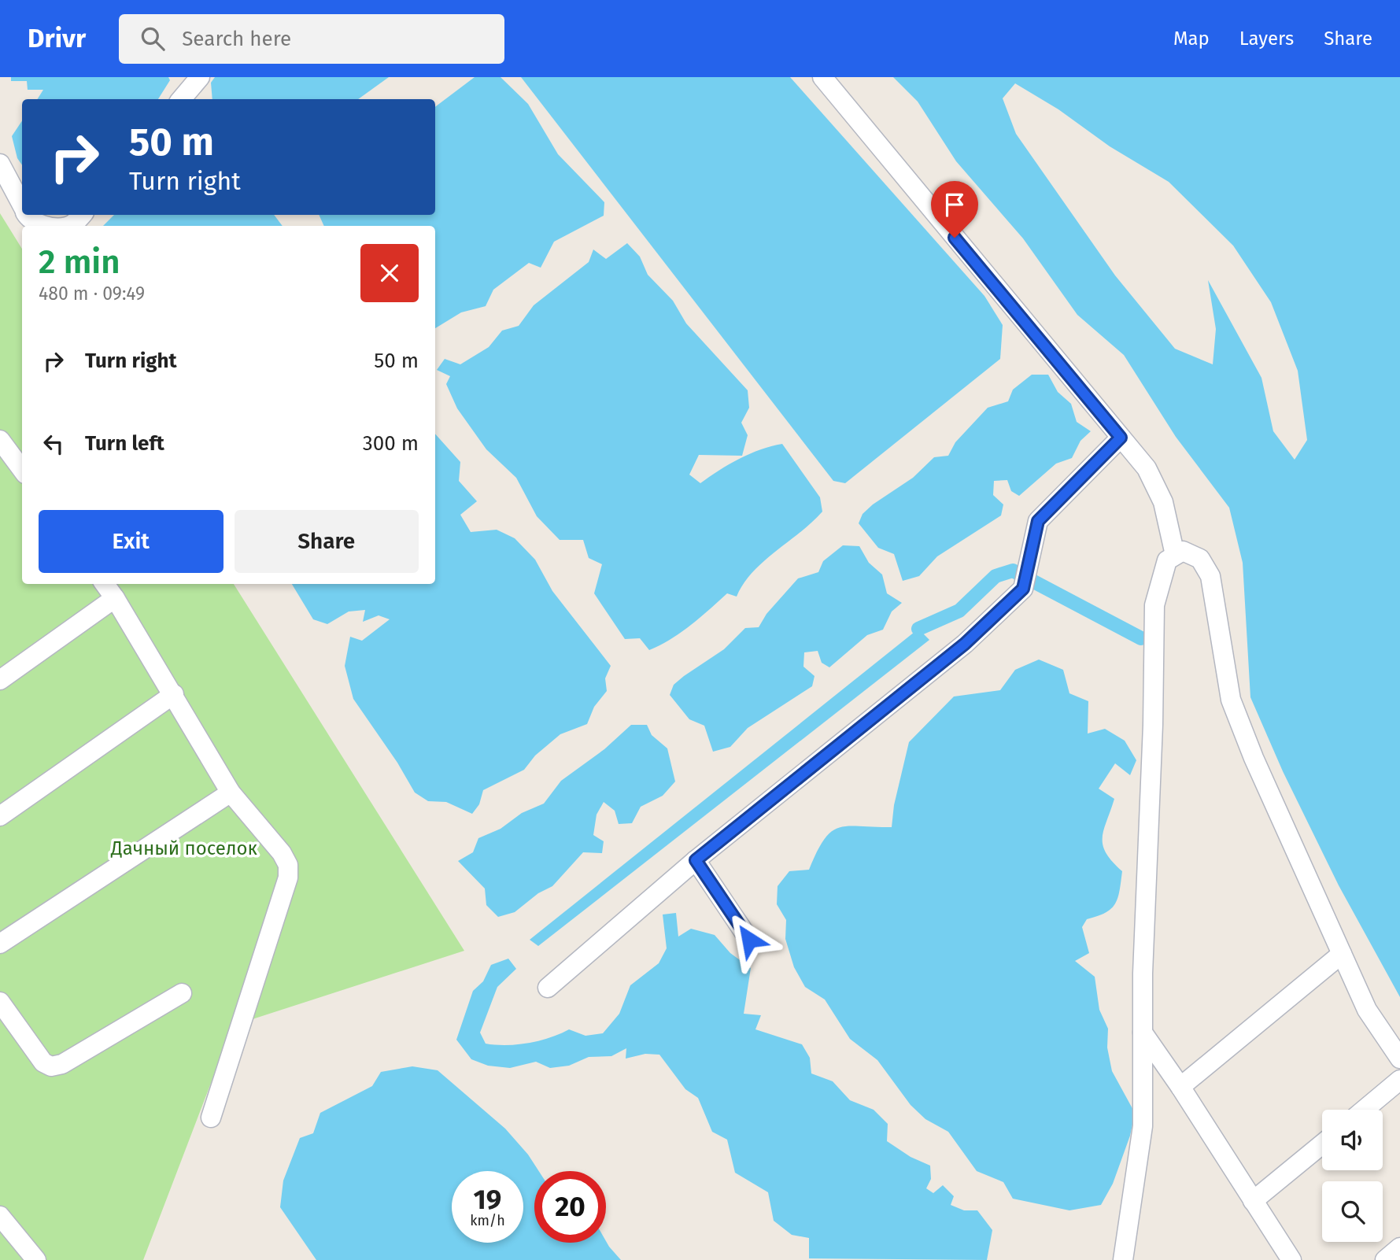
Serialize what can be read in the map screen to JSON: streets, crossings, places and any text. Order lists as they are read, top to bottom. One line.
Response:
{"parks":["Дачный поселок"],"page":{"header":"Drivr","search":"Search here","nav":["Map","Layers","Share"],"turn":["50 m","Turn right"],"heading":["2 min","480 m · 09:49"],"list":[{"name":"Turn right","value":"50 m"},{"name":"Turn left","value":"300 m"}],"buttons":["Exit","Share"],"speed":"19 km/h","limit":"20"}}
